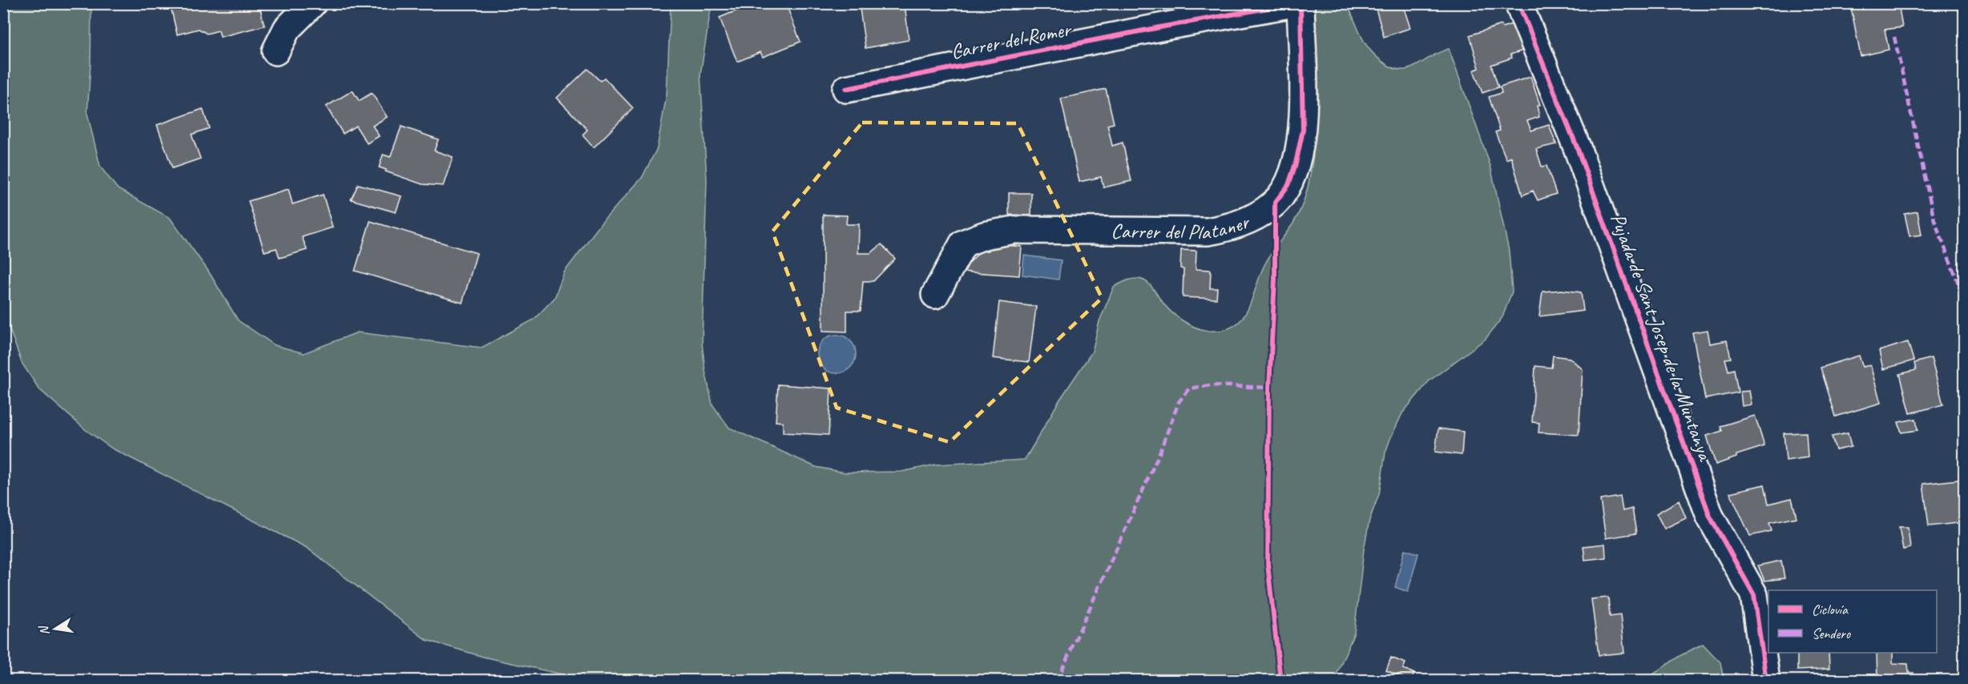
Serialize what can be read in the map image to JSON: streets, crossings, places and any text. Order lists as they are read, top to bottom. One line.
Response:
{"streets":{"street":["Carrer del Romer","Carrer del Plataner","Pujada de Sant Josep de la Muntanya"]},"legend":["Ciclovía","Sendero"],"north":"left"}
